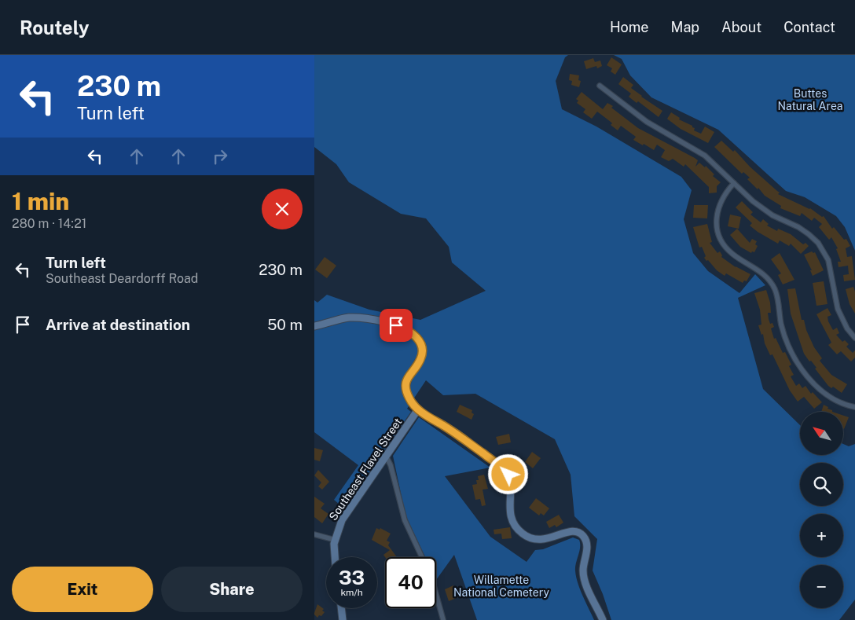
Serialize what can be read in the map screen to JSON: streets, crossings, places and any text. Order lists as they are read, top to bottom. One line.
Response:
{"streets":{"street":["Southeast Flavel Street"]},"parks":["Buttes Natural Area","Willamette National Cemetery"],"north":"top left","page":{"header":"Routely","nav":["Home","Map","About","Contact"],"turn":["230 m","Turn left"],"heading":["1 min","280 m · 14:21"],"list":[{"name":"Turn left","note":"Southeast Deardorff Road","value":"230 m"},{"name":"Arrive at destination","value":"50 m"}],"map_buttons":["+","−"],"speed":"33 km/h","limit":"40","buttons":["Exit","Share"]}}
